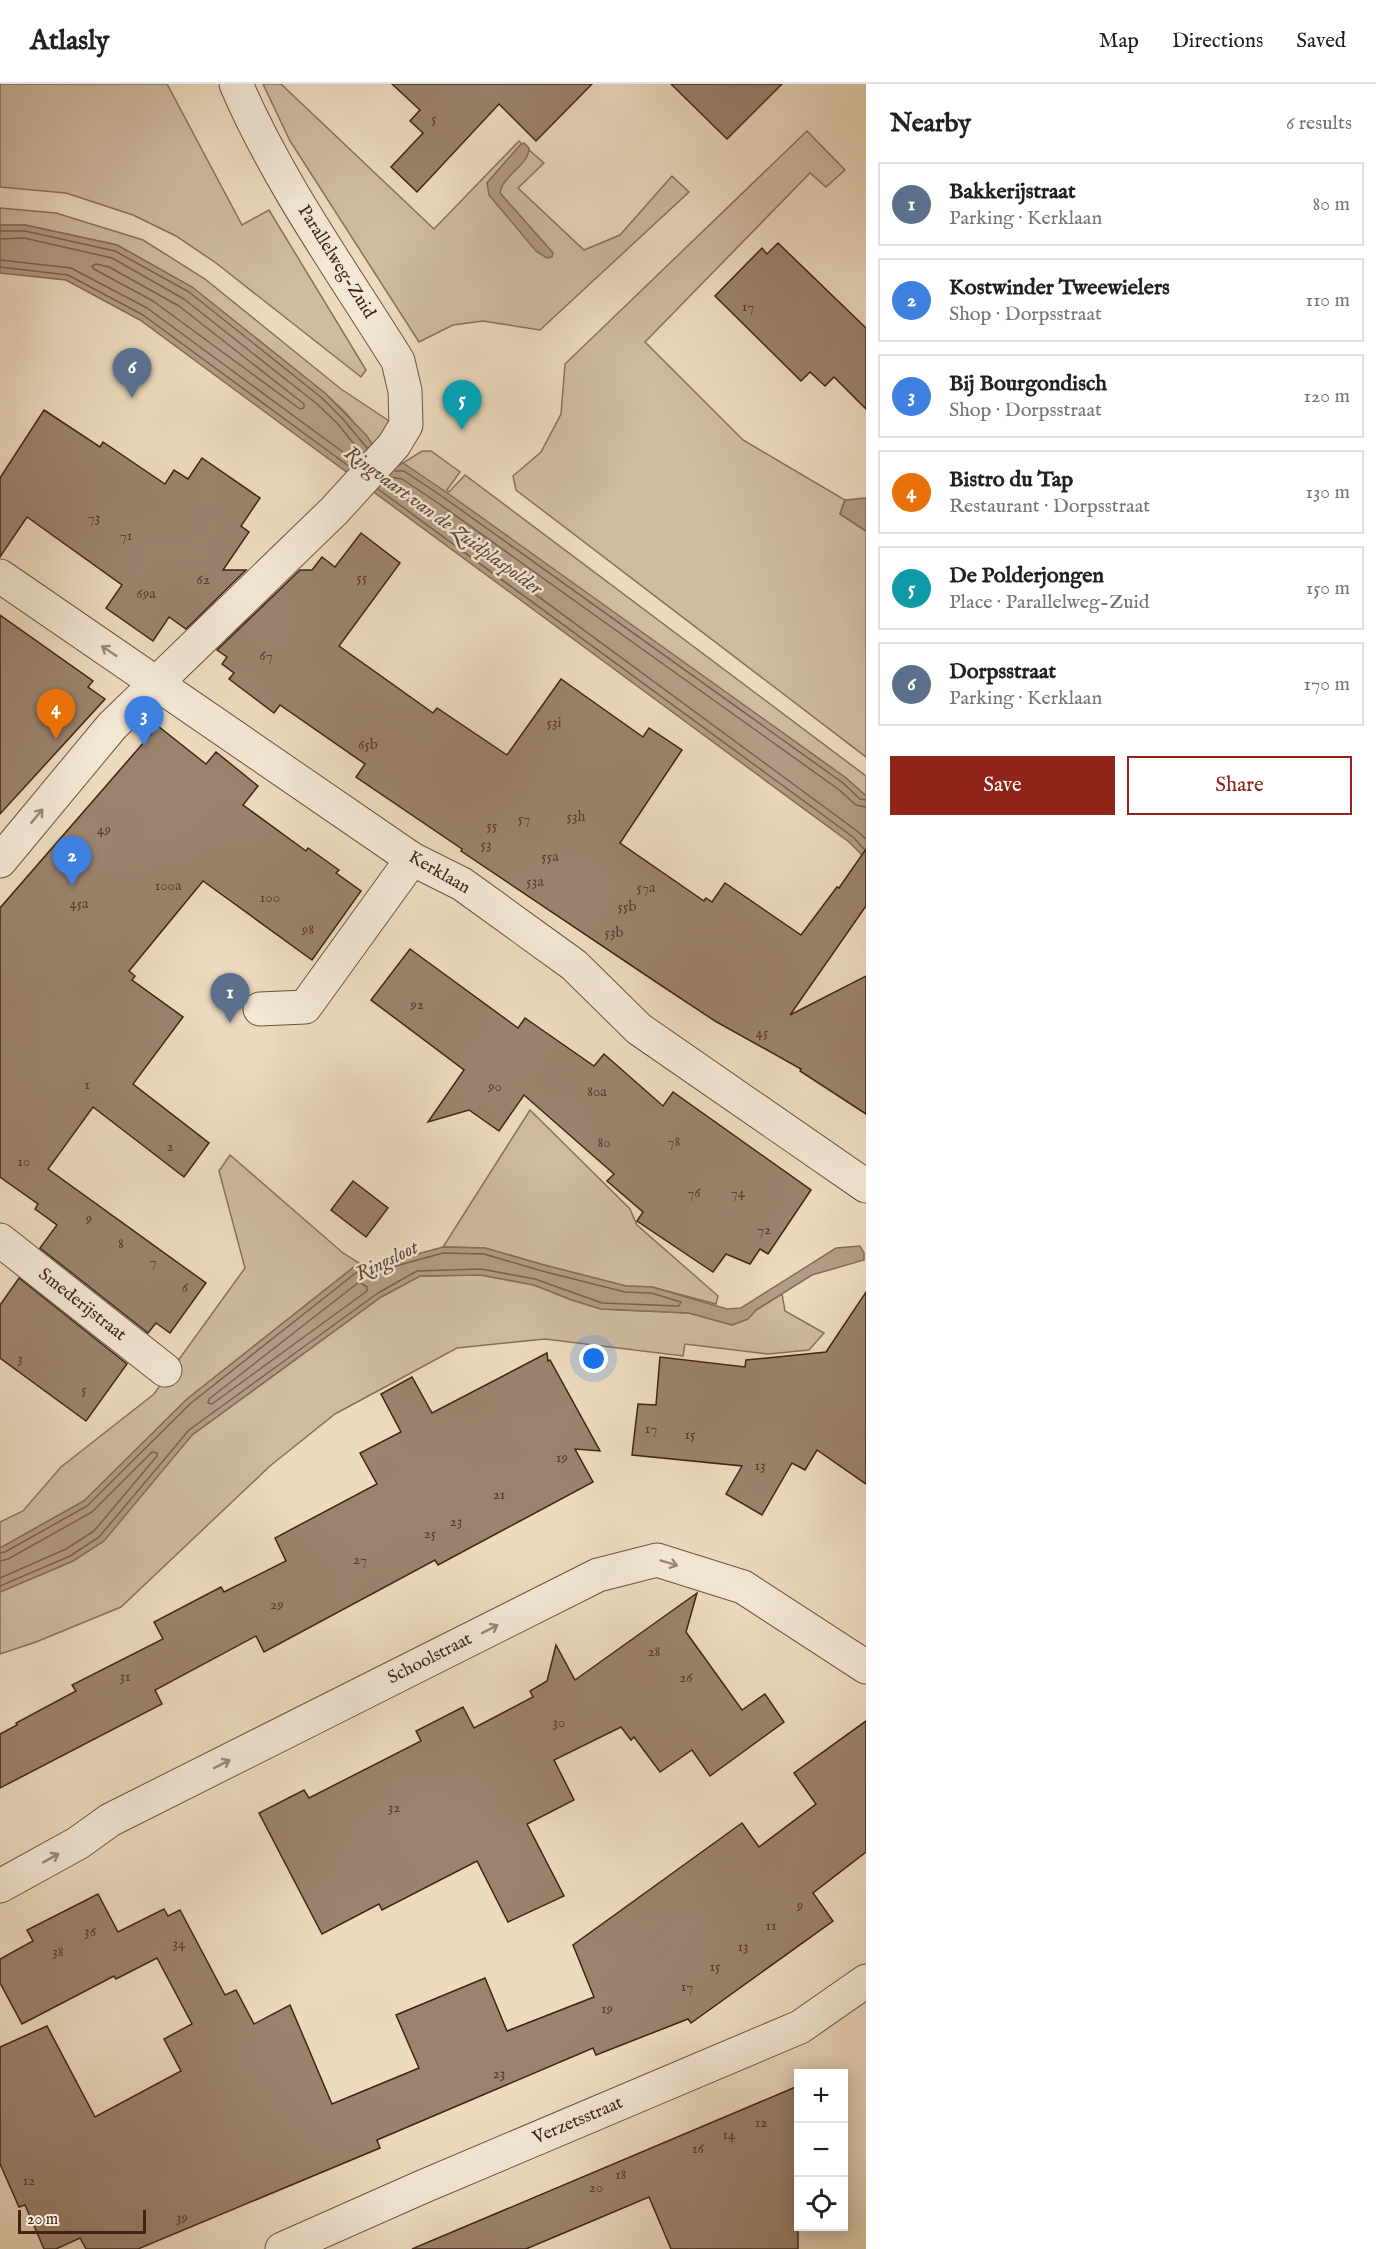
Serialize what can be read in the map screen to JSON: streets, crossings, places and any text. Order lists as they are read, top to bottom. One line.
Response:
{"streets":{"street":["Parallelweg-Zuid","Kerklaan","Smederijstraat","Schoolstraat","Verzetsstraat"]},"crossings":[["Parallelweg-Zuid","Kerklaan"]],"one_way":["Schoolstraat"],"water":["Ringvaart van de Zuidplaspolder","Ringsloot"],"house_numbers":["5","17","73","71","55","62","69a","67","53i","65b","53h","57","55","49","53","55a","53a","100a","57a","100","45a","55b","98","53b","92","45","1","90","80a","78","80","2","10","76","74","9","72","8","7","6","3","5","17","15","19","13","21","23","25","27","29","28","31","26","30","32","9","11","36","34","13","38","15","17","19","23","12","14","16","18","12","20","39"],"scale_bar":"20 m","page":{"header":"Atlasly","nav":["Map","Directions","Saved"],"heading":["Nearby","6 results"],"list":[{"mark":"1","name":"Bakkerijstraat","note":"Parking · Kerklaan","value":"80 m"},{"mark":"2","name":"Kostwinder Tweewielers","note":"Shop · Dorpsstraat","value":"110 m"},{"mark":"3","name":"Bij Bourgondisch","note":"Shop · Dorpsstraat","value":"120 m"},{"mark":"4","name":"Bistro du Tap","note":"Restaurant · Dorpsstraat","value":"130 m"},{"mark":"5","name":"De Polderjongen","note":"Place · Parallelweg-Zuid","value":"150 m"},{"mark":"6","name":"Dorpsstraat","note":"Parking · Kerklaan","value":"170 m"}],"pins":["6","5","4","3","2","1"],"buttons":["Save","Share"],"map_buttons":["+","−"],"scale":"20 m"}}
